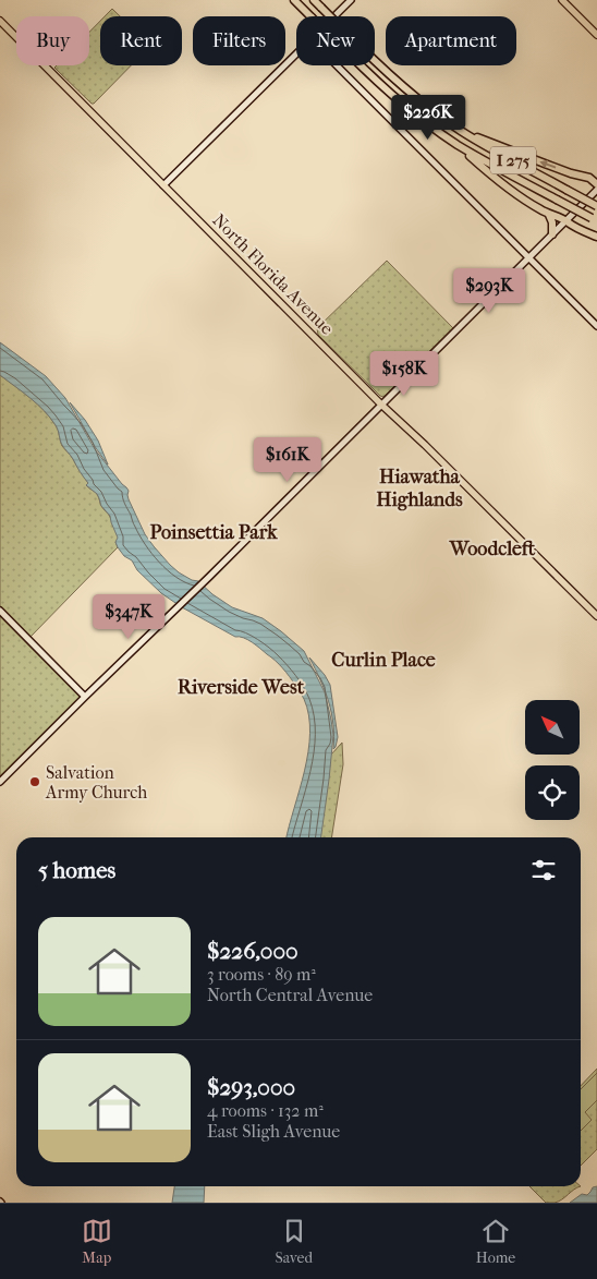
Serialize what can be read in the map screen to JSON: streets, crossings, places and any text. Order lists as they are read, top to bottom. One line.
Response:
{"streets":{"highway":["I 275"],"main road":["North Florida Avenue"]},"districts":["Hiawatha Highlands","Poinsettia Park","Woodcleft","Curlin Place","Riverside West"],"places":["Salvation Army Church"],"north":"top left","page":{"chip":["Buy","Rent","Filters","New","Apartment"],"price":["$226K","$293K","$158K","$161K","$347K"],"heading":"5 homes","list":[{"name":"$226,000","note":"3 rooms · 89 m² · North Central Avenue"},{"name":"$293,000","note":"4 rooms · 132 m² · East Sligh Avenue"}],"tabs":["Map","Saved","Home"]}}
